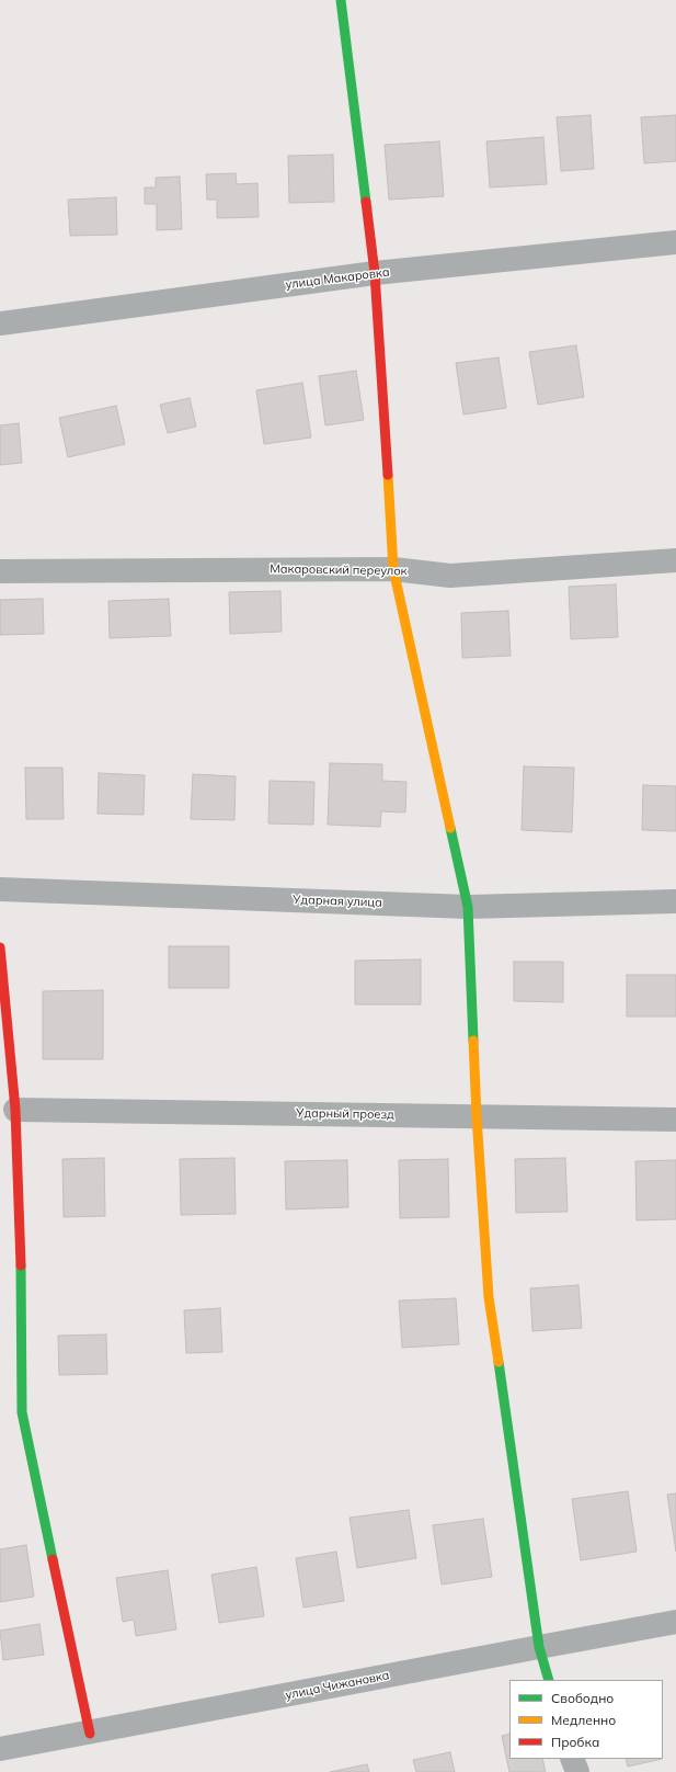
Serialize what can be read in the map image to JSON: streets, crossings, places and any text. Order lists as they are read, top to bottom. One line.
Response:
{"streets":{"street":["улица Макаровка","Макаровский переулок","Ударная улица","Ударный проезд","улица Чижановка"]},"legend":["Свободно","Медленно","Пробка"]}
